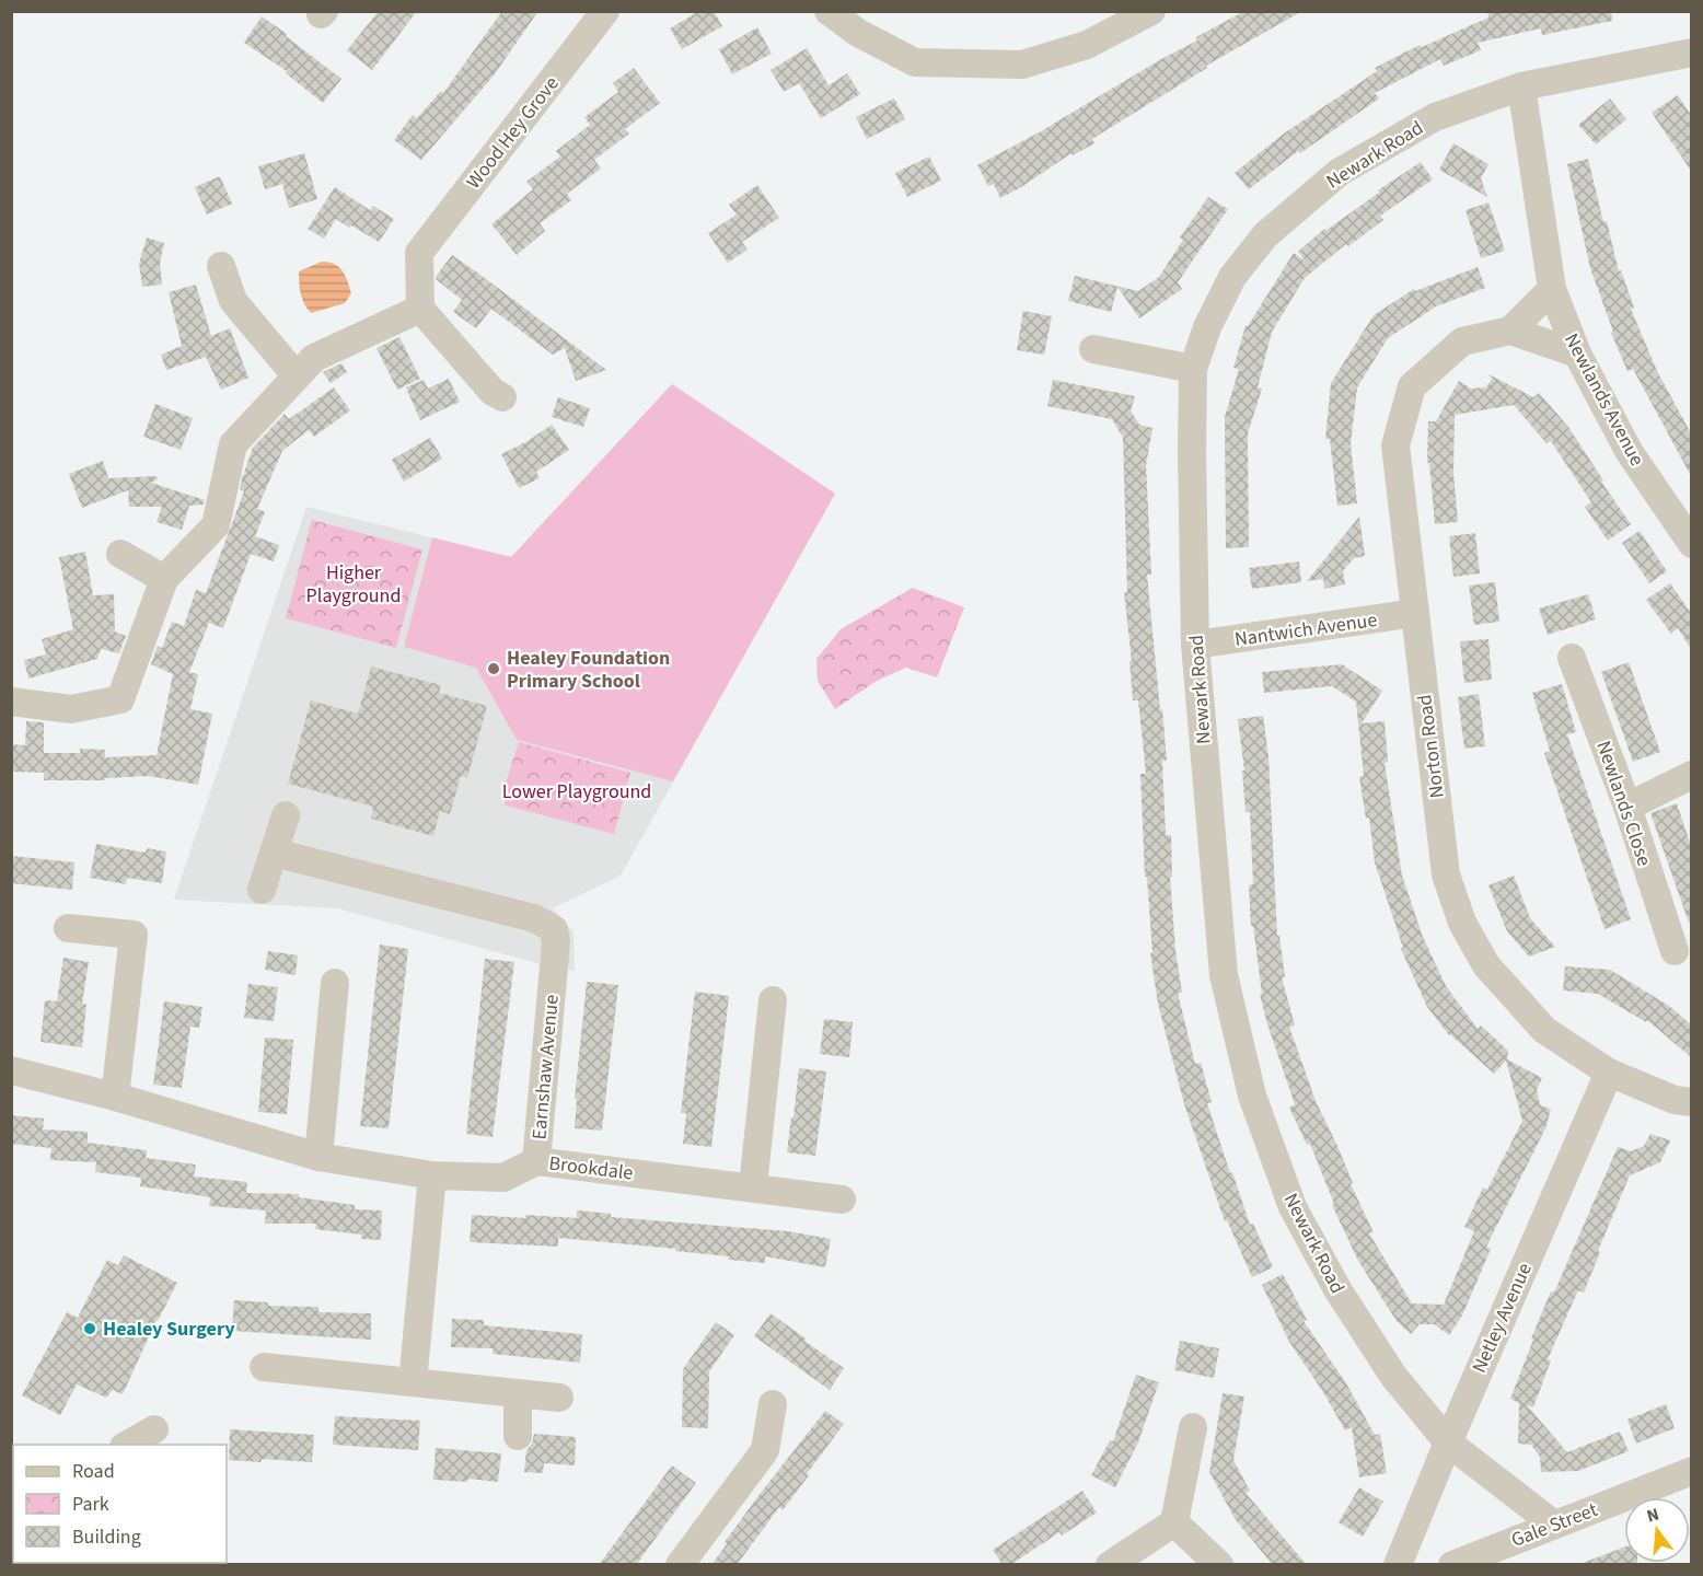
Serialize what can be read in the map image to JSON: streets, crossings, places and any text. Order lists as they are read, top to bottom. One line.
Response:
{"streets":{"street":["Wood Hey Grove","Newark Road","Newlands Avenue","Nantwich Avenue","Norton Road","Newlands Close","Earnshaw Avenue","Brookdale","Netley Avenue","Gale Street"]},"crossings":[["Newark Road","Newlands Avenue"],["Newark Road","Nantwich Avenue"],["Newark Road","Netley Avenue"],["Newark Road","Gale Street"],["Nantwich Avenue","Norton Road"],["Norton Road","Netley Avenue"],["Earnshaw Avenue","Brookdale"]],"parks":["Higher Playground","Lower Playground"],"places":["Healey Foundation Primary School","Healey Surgery"],"legend":["Road","Park","Building"],"north":"top"}
